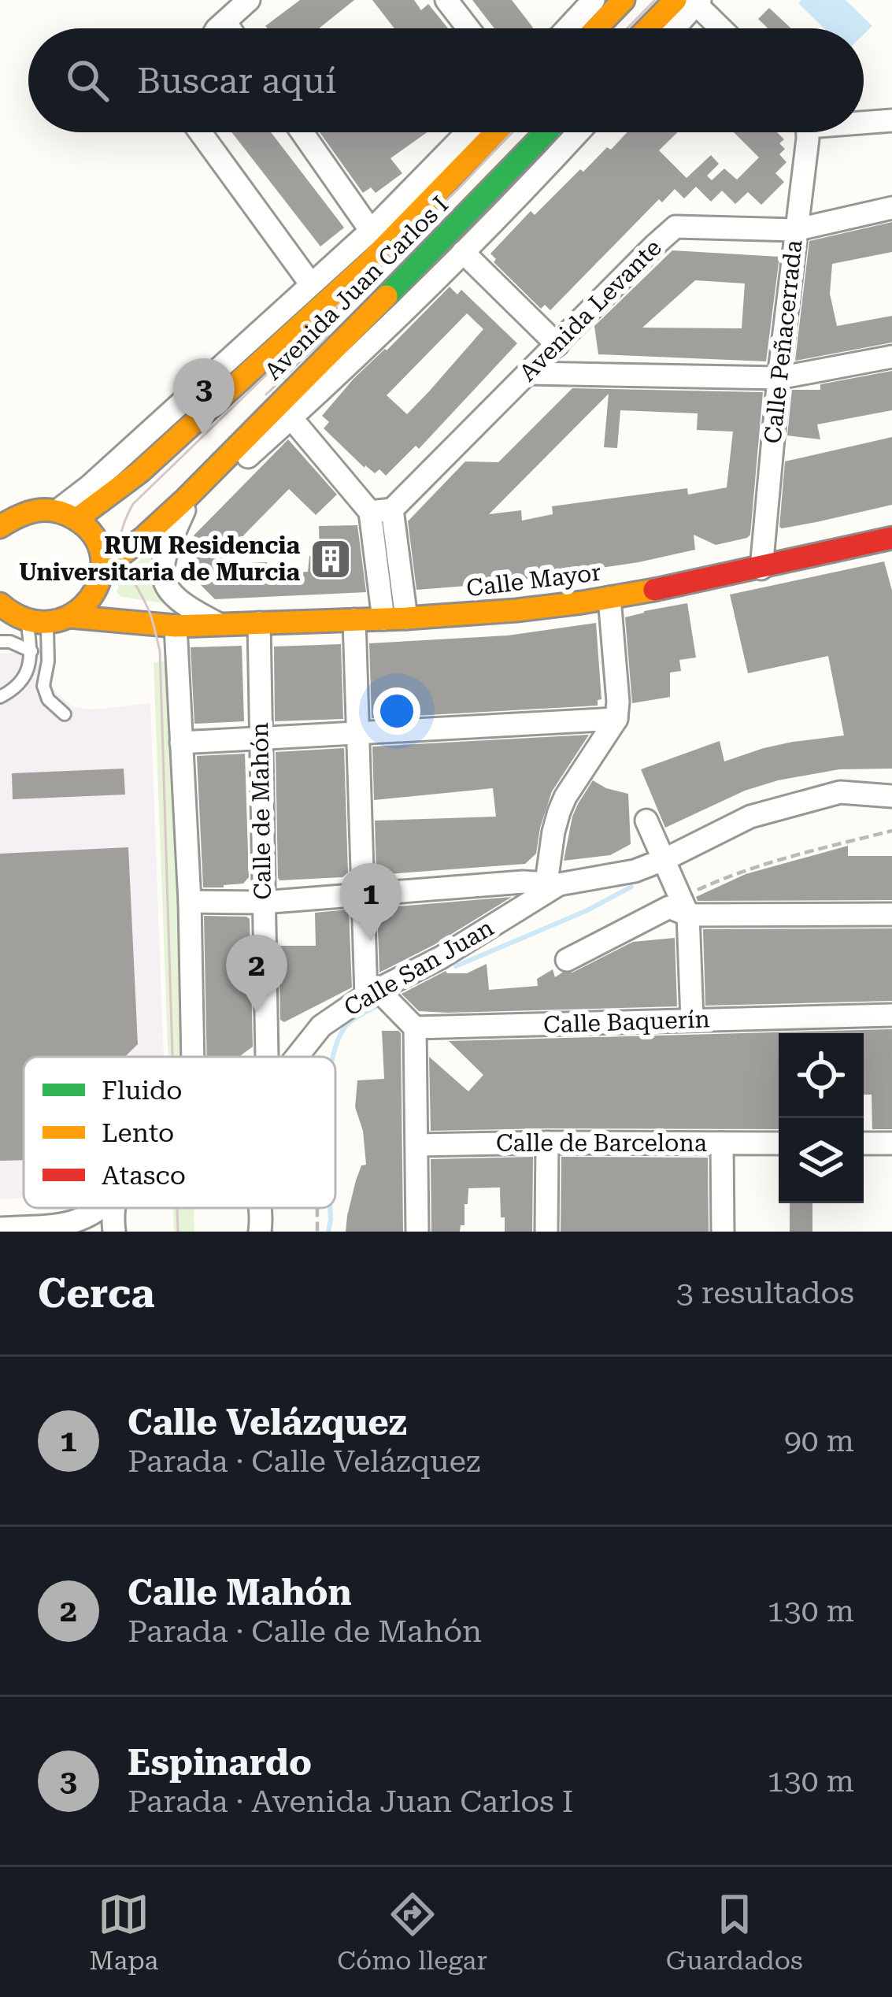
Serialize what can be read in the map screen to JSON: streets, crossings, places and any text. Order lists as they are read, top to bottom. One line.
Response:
{"streets":{"main road":["Avenida Juan Carlos I","Calle Mayor"],"street":["Avenida Levante","Calle Peñacerrada","Calle de Mahón","Calle San Juan","Calle Baquerín","Calle de Barcelona"]},"crossings":[["Avenida Levante","Calle Peñacerrada"],["Calle Peñacerrada","Calle Mayor"],["Calle Mayor","Calle de Mahón"]],"places":{"building":["RUM Residencia Universitaria de Murcia"]},"legend":["Fluido","Lento","Atasco"],"page":{"search":"Buscar aquí","pins":["3","1","2"],"heading":["Cerca","3 resultados"],"list":[{"mark":"1","name":"Calle Velázquez","note":"Parada · Calle Velázquez","value":"90 m"},{"mark":"2","name":"Calle Mahón","note":"Parada · Calle de Mahón","value":"130 m"},{"mark":"3","name":"Espinardo","note":"Parada · Avenida Juan Carlos I","value":"130 m"}],"nav":["Mapa","Cómo llegar","Guardados"]}}
